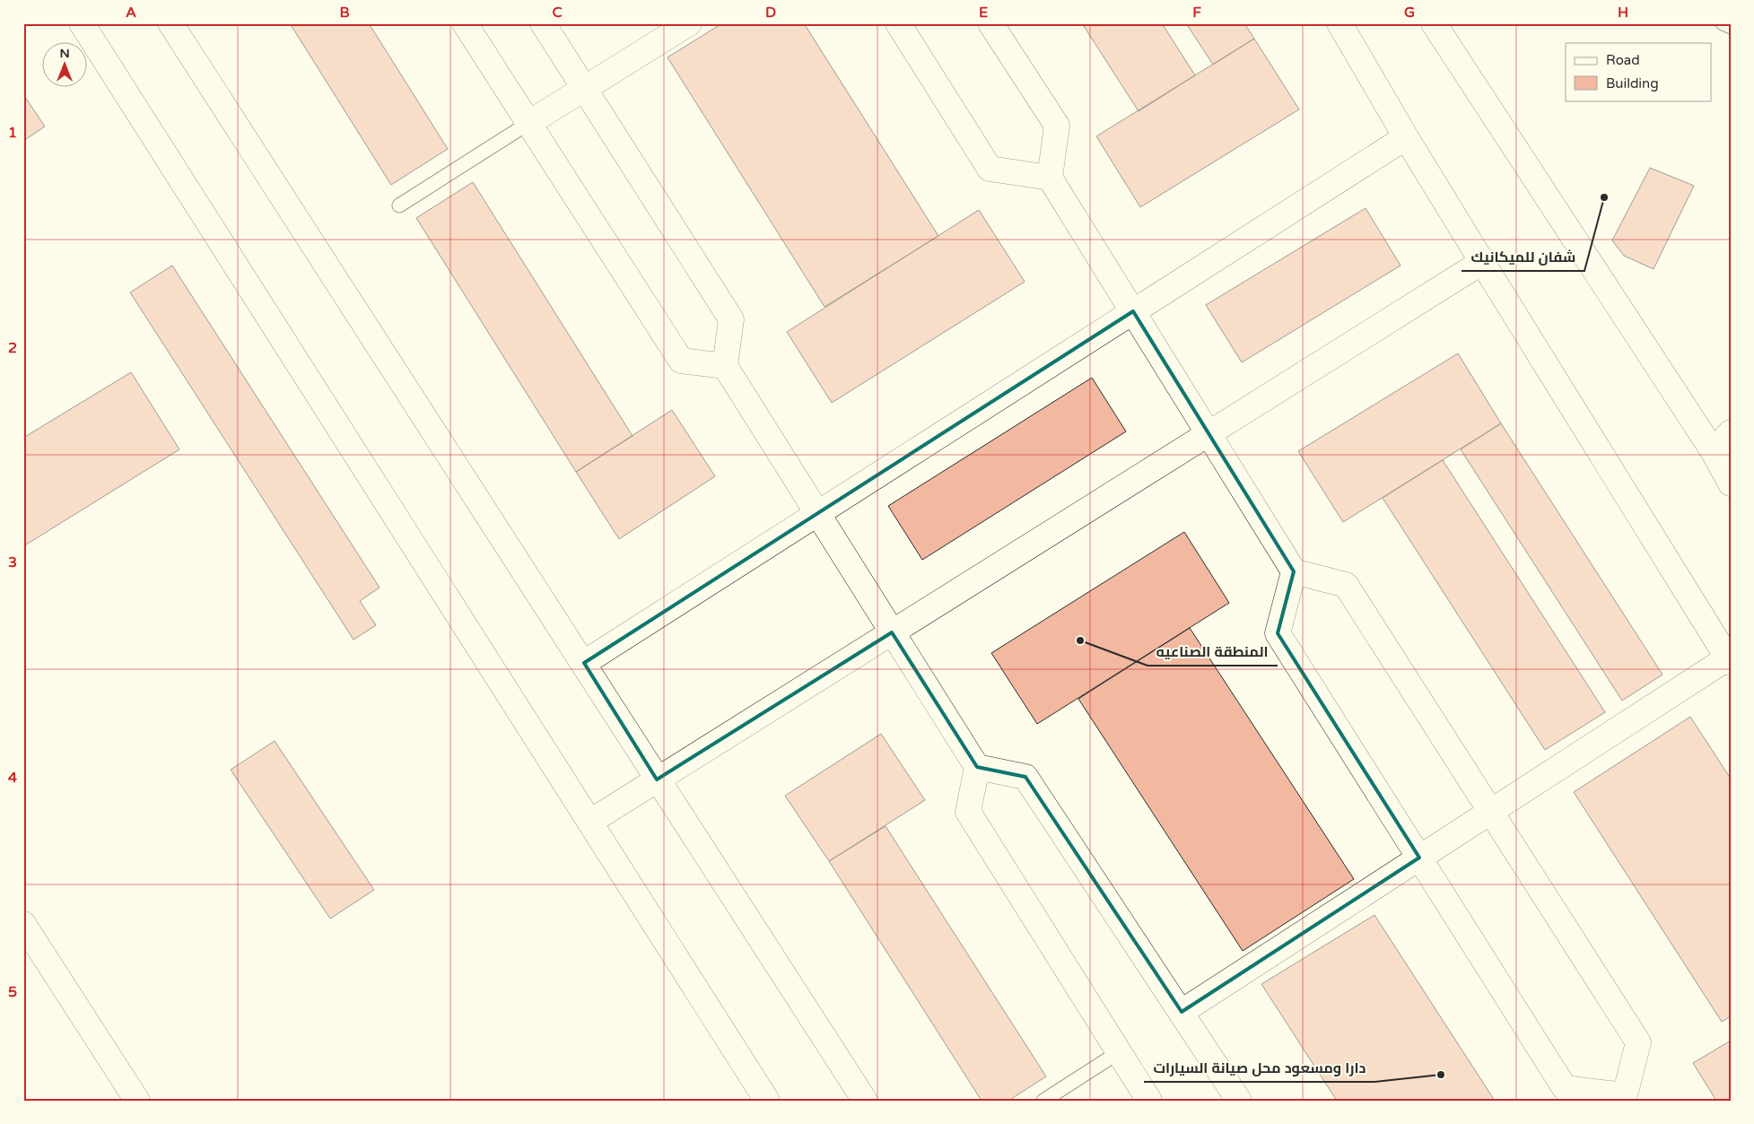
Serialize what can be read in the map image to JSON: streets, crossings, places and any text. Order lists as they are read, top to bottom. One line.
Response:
{"places":["شفان للميكانيك","المنطقة الصناعيه","دارا ومسعود محل صيانة السيارات"],"legend":["Road","Building"],"north":"top","grid":{"columns":["A","B","C","D","E","F","G","H"],"rows":["1","2","3","4","5"]}}
